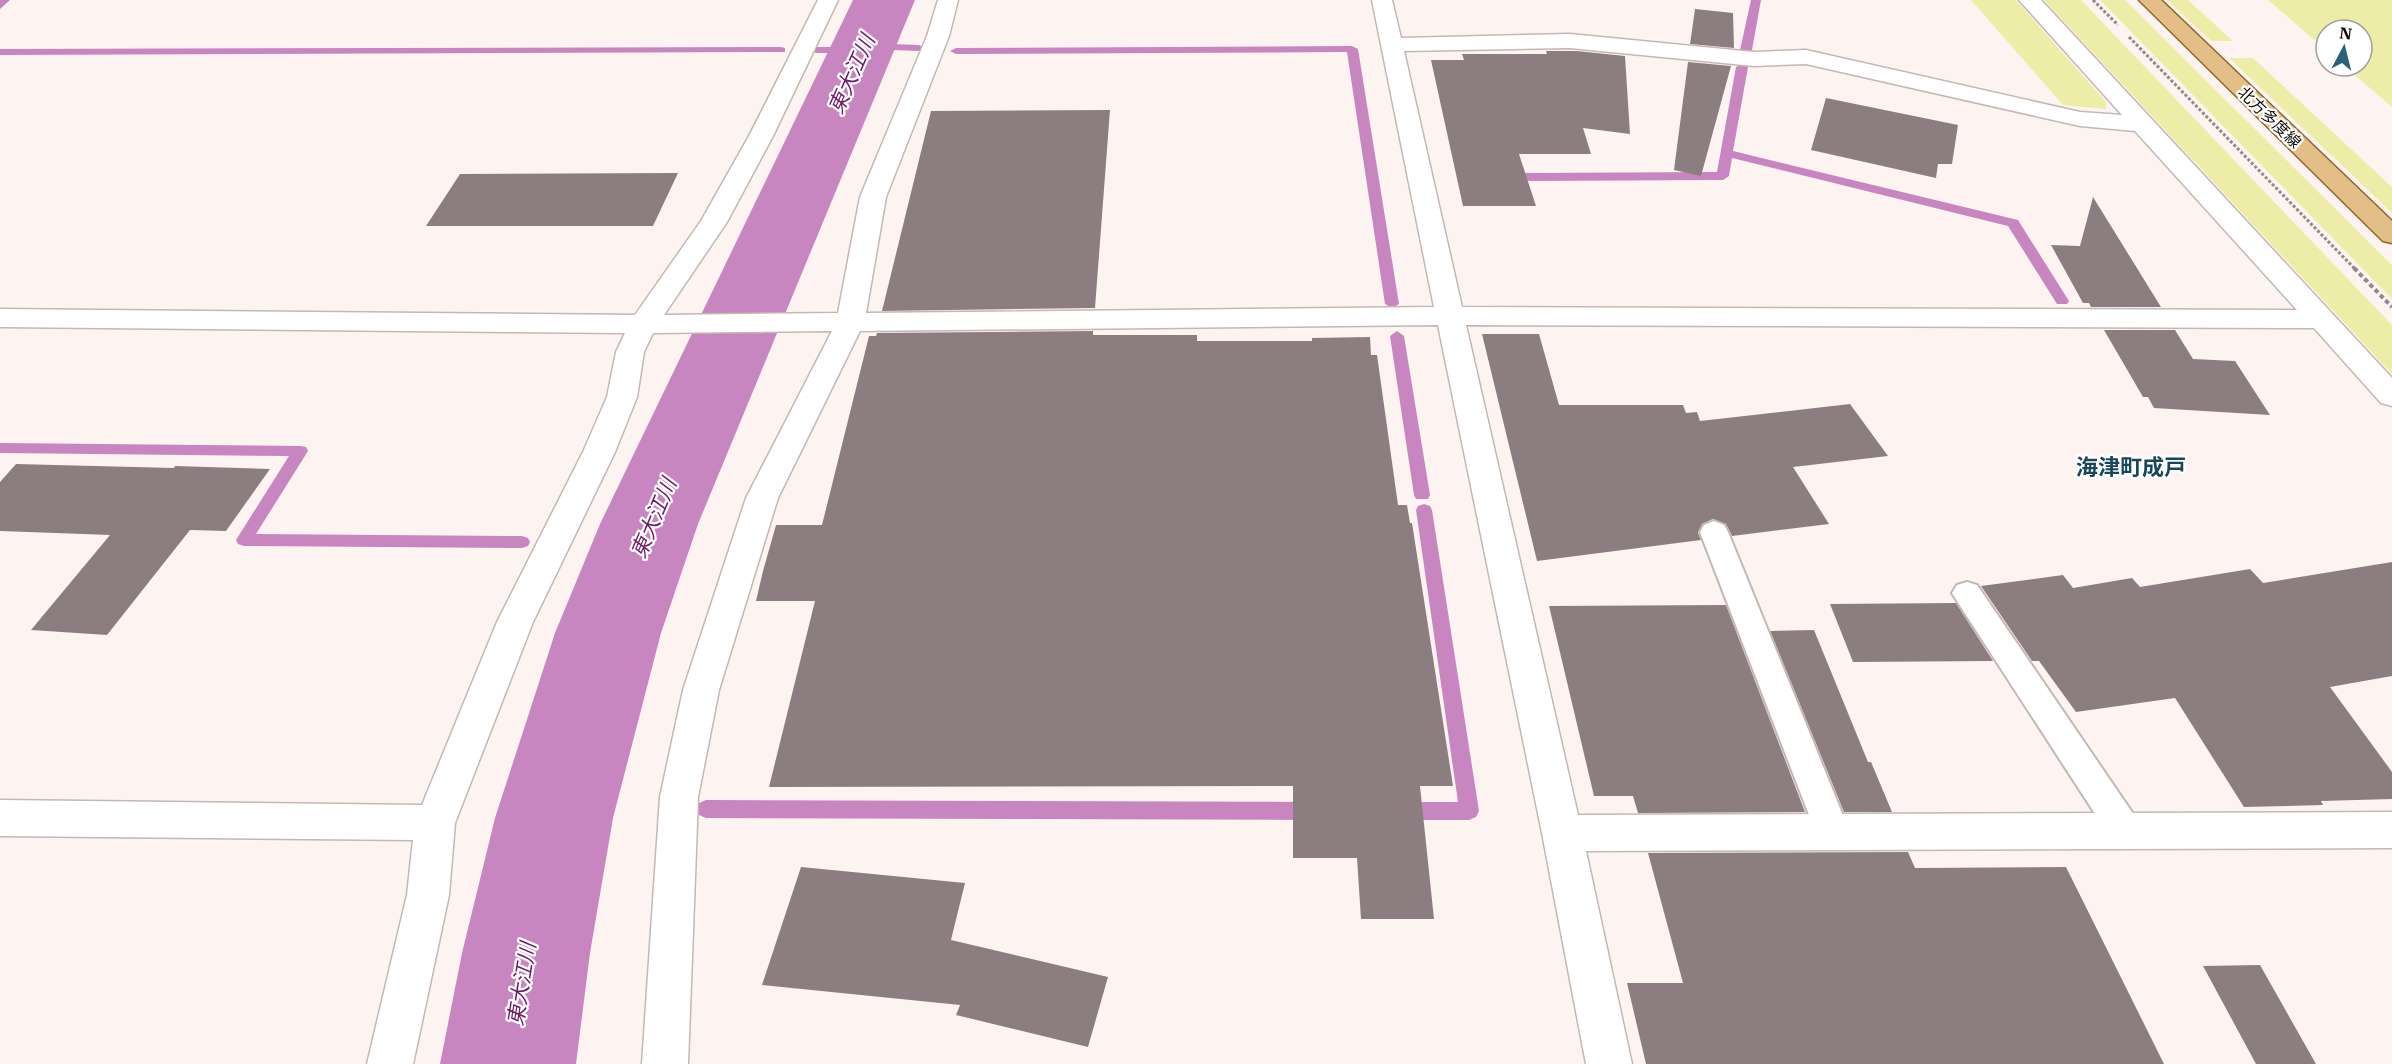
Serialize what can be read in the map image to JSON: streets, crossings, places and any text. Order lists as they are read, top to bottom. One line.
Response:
{"streets":{"main road":["北方多度線"]},"districts":["海津町成戸"],"water":["東大江川"],"north":"top"}
